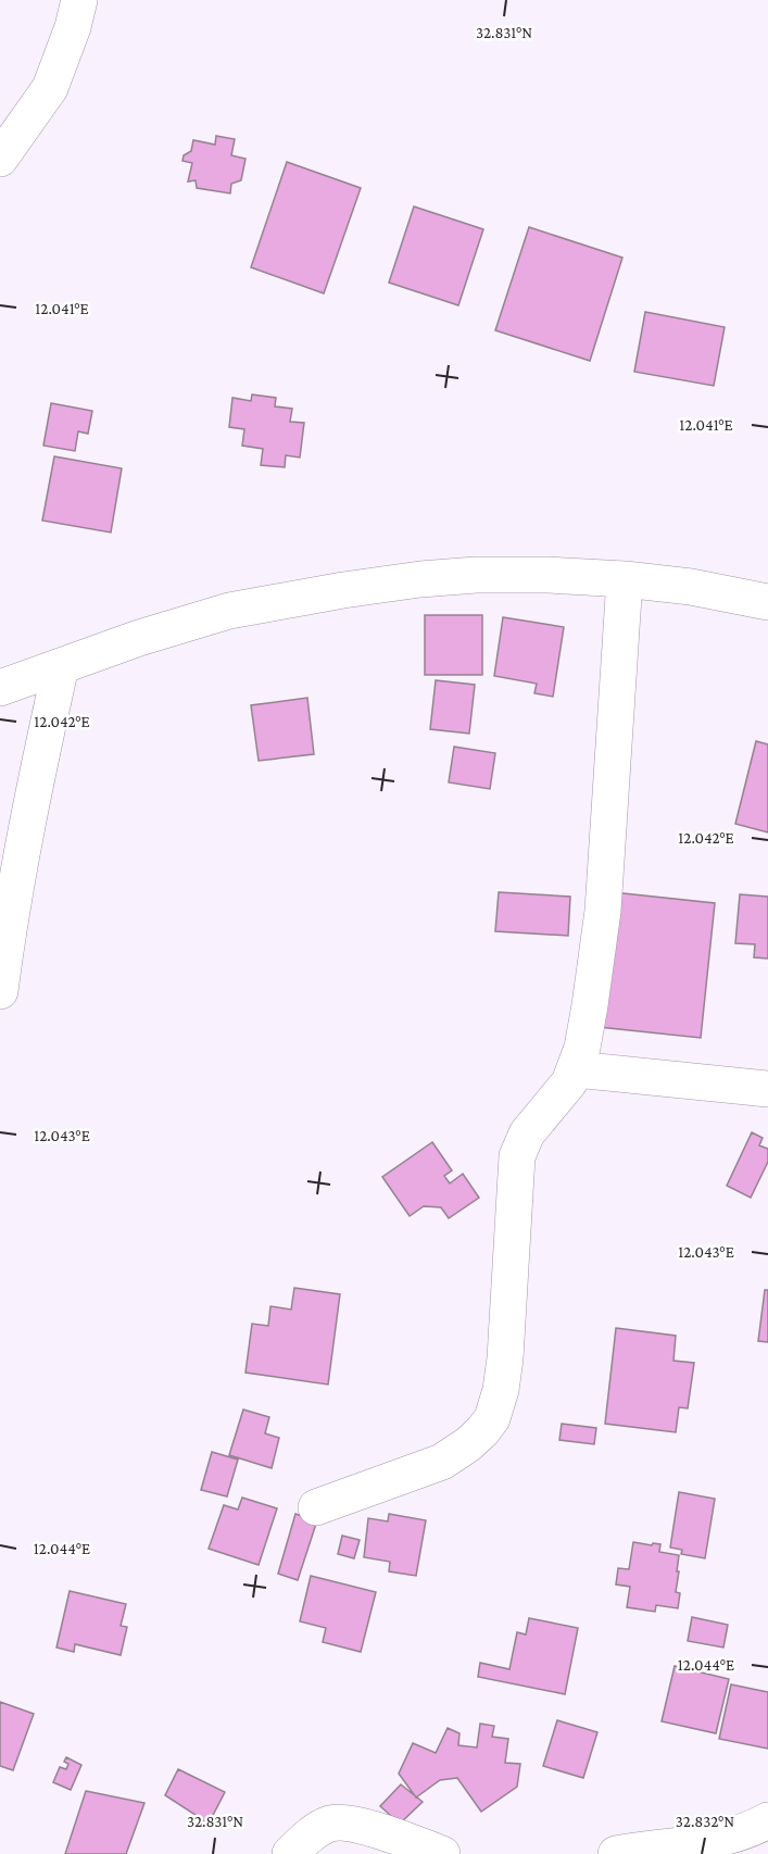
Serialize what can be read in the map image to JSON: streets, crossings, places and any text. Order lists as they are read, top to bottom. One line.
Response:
{"coordinates":["32.831°N","12.041°E","12.042°E","12.043°E","12.044°E","32.832°N"]}
